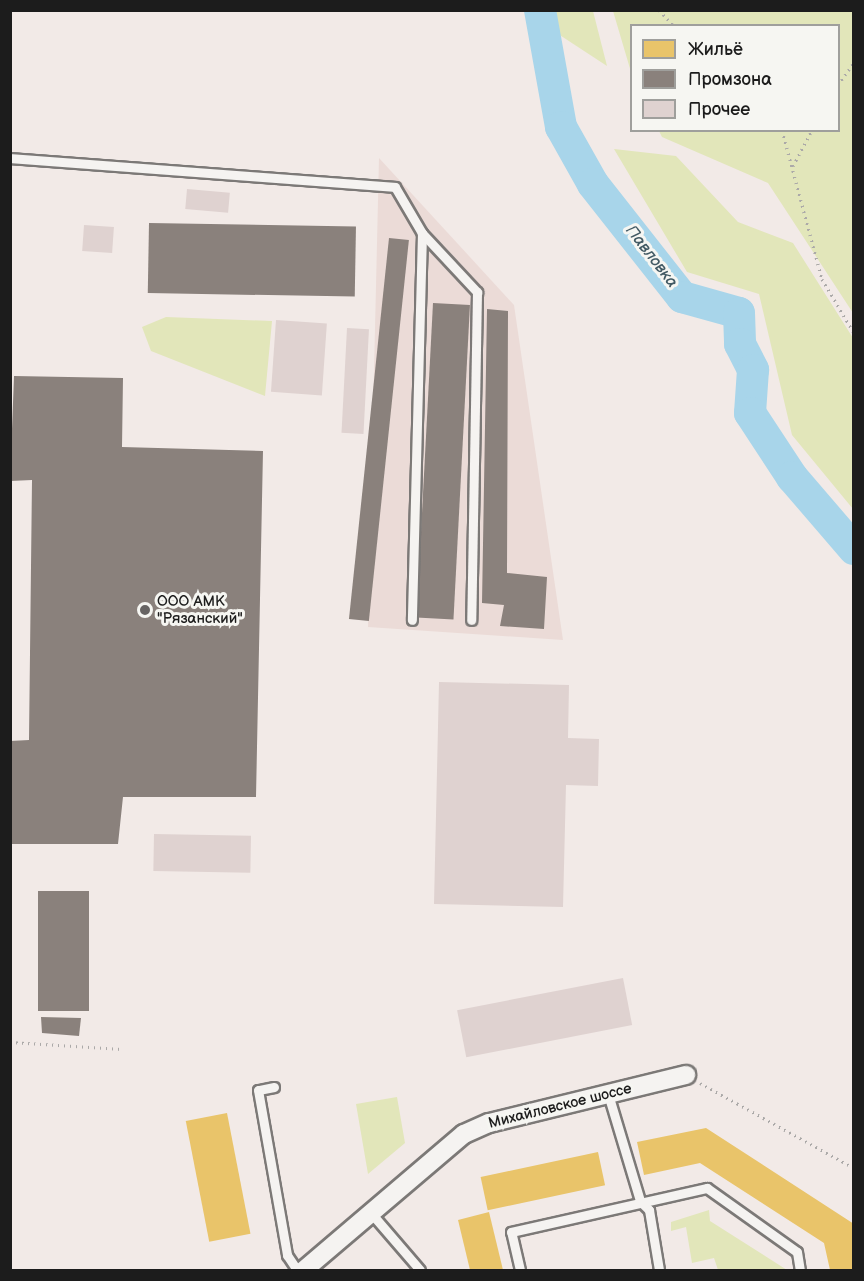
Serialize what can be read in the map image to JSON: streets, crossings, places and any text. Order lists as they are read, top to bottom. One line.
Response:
{"streets":{"street":["Михайловское шоссе"]},"water":["Павловка"],"places":["ООО АМК \"Рязанский\""],"legend":["Жильё","Промзона","Прочее"]}
